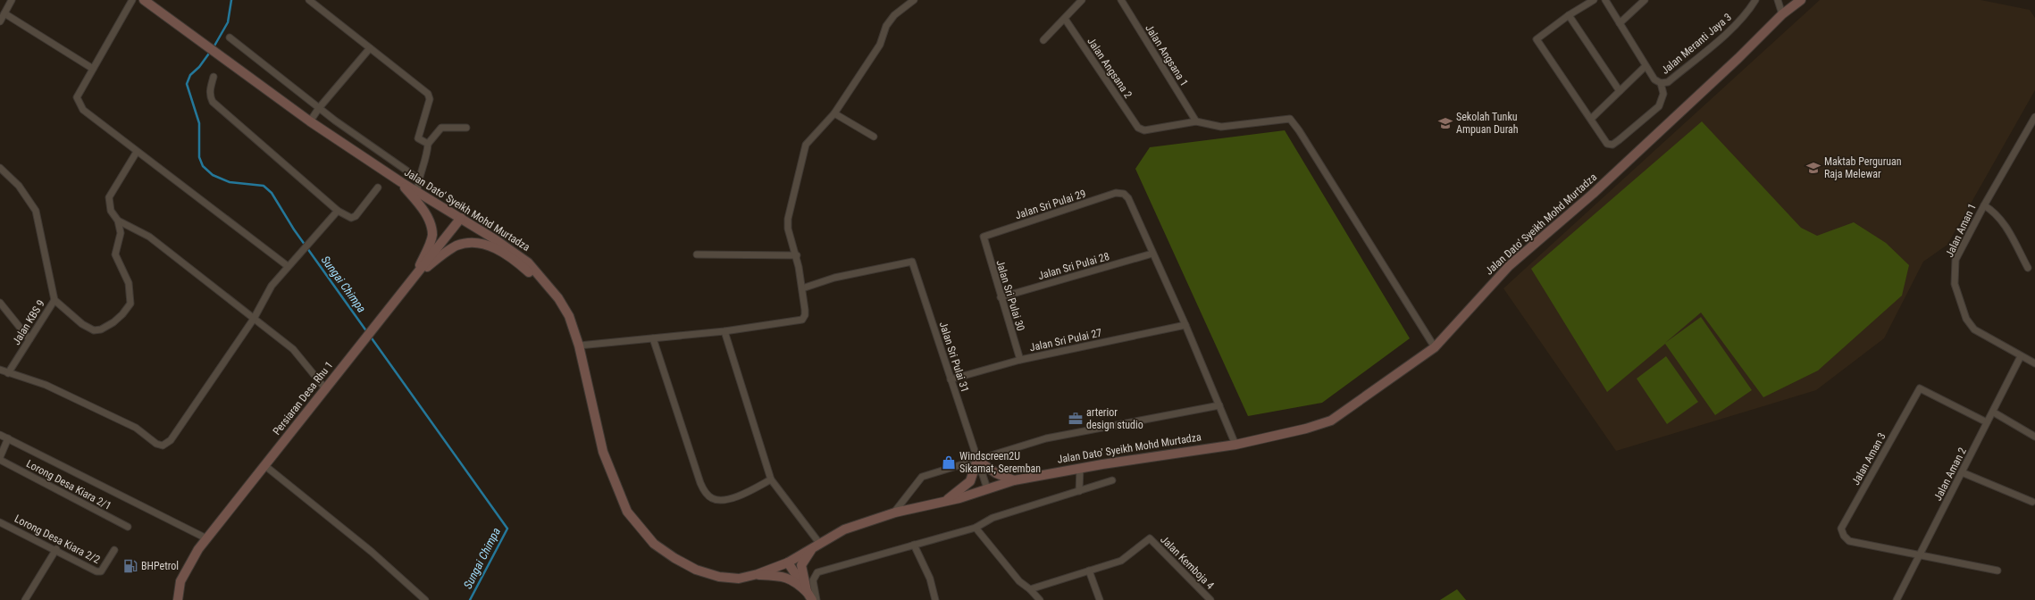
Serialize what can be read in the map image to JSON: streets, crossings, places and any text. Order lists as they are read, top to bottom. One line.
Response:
{"streets":{"main road":["Jalan Dato' Syeikh Mohd Murtadza","Persiaran Desa Rhu 1"],"street":["Jalan Meranti Jaya 3","Jalan Angsana 1","Jalan Angsana 2","Jalan Sri Pulai 29","Jalan Aman 1","Jalan Sri Pulai 28","Jalan Sri Pulai 30","Jalan KBS 9","Jalan Sri Pulai 27","Jalan Sri Pulai 31","Jalan Aman 3","Jalan Aman 2","Lorong Desa Kiara 2/1","Lorong Desa Kiara 2/2","Jalan Kemboja 4"]},"crossings":[["Jalan Angsana 1","Jalan Angsana 2"],["Jalan Sri Pulai 29","Jalan Sri Pulai 28"],["Jalan Sri Pulai 29","Jalan Sri Pulai 30"],["Jalan Dato' Syeikh Mohd Murtadza","Jalan Sri Pulai 31"],["Jalan Dato' Syeikh Mohd Murtadza","Persiaran Desa Rhu 1"],["Jalan Aman 1","Jalan Aman 2"],["Jalan Sri Pulai 28","Jalan Sri Pulai 30"],["Jalan Sri Pulai 30","Jalan Sri Pulai 27"],["Jalan Sri Pulai 27","Jalan Sri Pulai 31"],["Jalan Aman 3","Jalan Aman 2"]],"water":["Sungai Chimpa"],"places":{"school or university":["Sekolah Tunku Ampuan Durah","Maktab Perguruan Raja Melewar"],"office":["arterior design studio"],"shop":["Windscreen2U Sikamat, Seremban"],"fuel station":["BHPetrol"]}}
